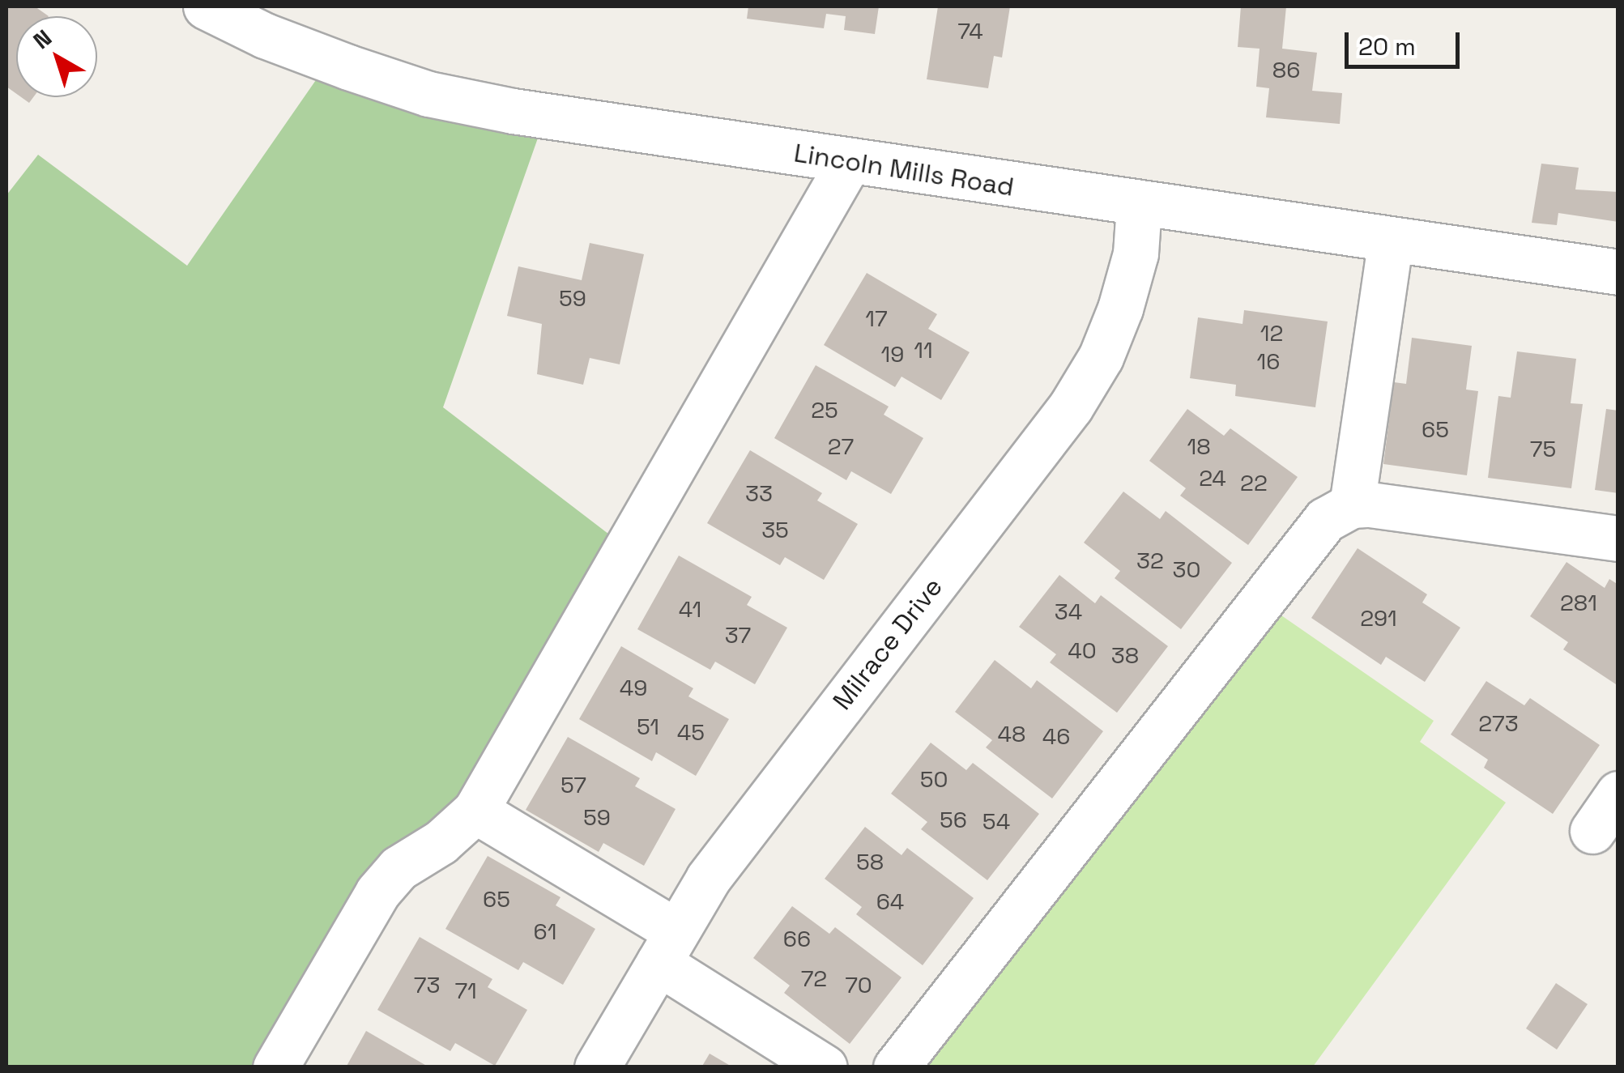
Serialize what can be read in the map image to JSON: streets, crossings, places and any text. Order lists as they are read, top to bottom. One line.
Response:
{"streets":{"street":["Lincoln Mills Road","Milrace Drive"]},"crossings":[["Lincoln Mills Road","Milrace Drive"]],"house_numbers":["74","86","59","17","12","11","19","16","25","65","27","18","75","24","22","33","35","32","30","281","41","34","291","37","40","38","49","273","51","45","48","46","50","57","59","56","54","58","65","64","61","66","72","73","70","71"],"scale_bar":"20 m","north":"top left"}
